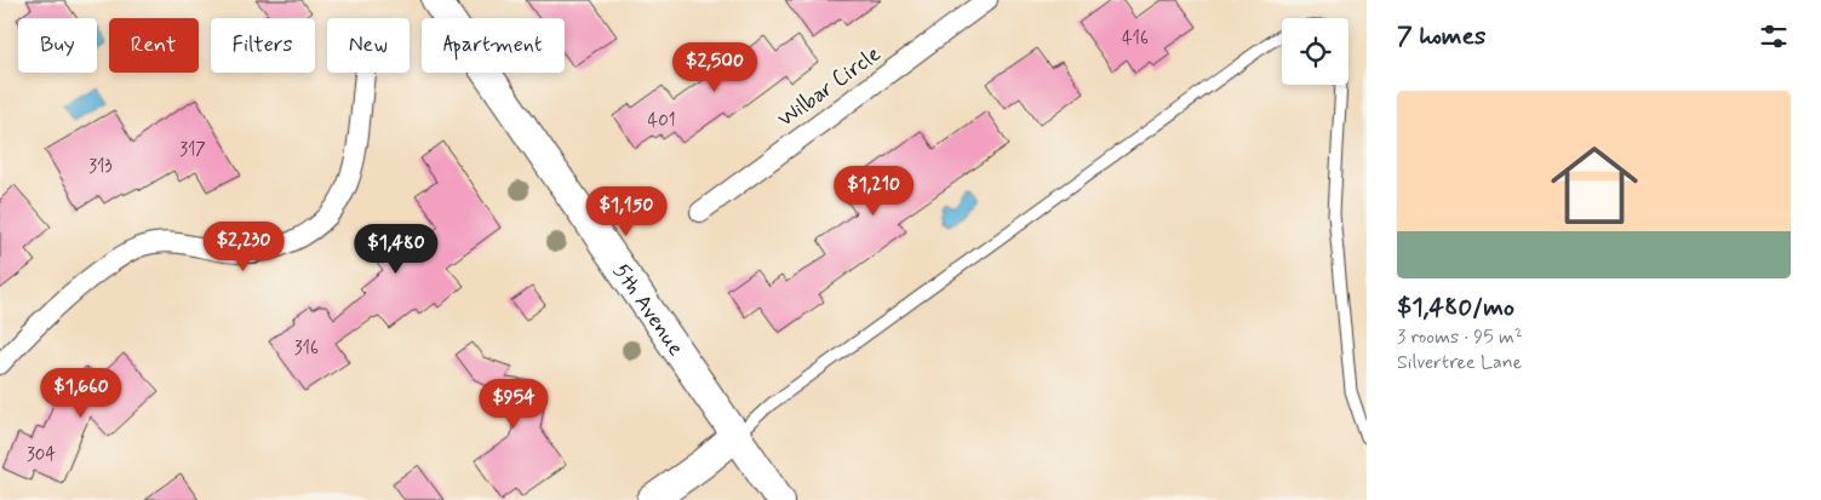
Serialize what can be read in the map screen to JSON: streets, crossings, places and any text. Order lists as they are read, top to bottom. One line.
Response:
{"streets":{"main road":["5th Avenue"],"street":["Wilbar Circle"]},"house_numbers":["416","401","317","313","316","304"],"page":{"heading":"7 homes","chip":["Buy","Rent","Filters","New","Apartment"],"price":["$2,500","$1,210","$1,150","$2,230","$1,480","$1,660","$954"],"list":[{"name":"$1,480/mo","note":"3 rooms · 95 m² · Silvertree Lane"}]}}
